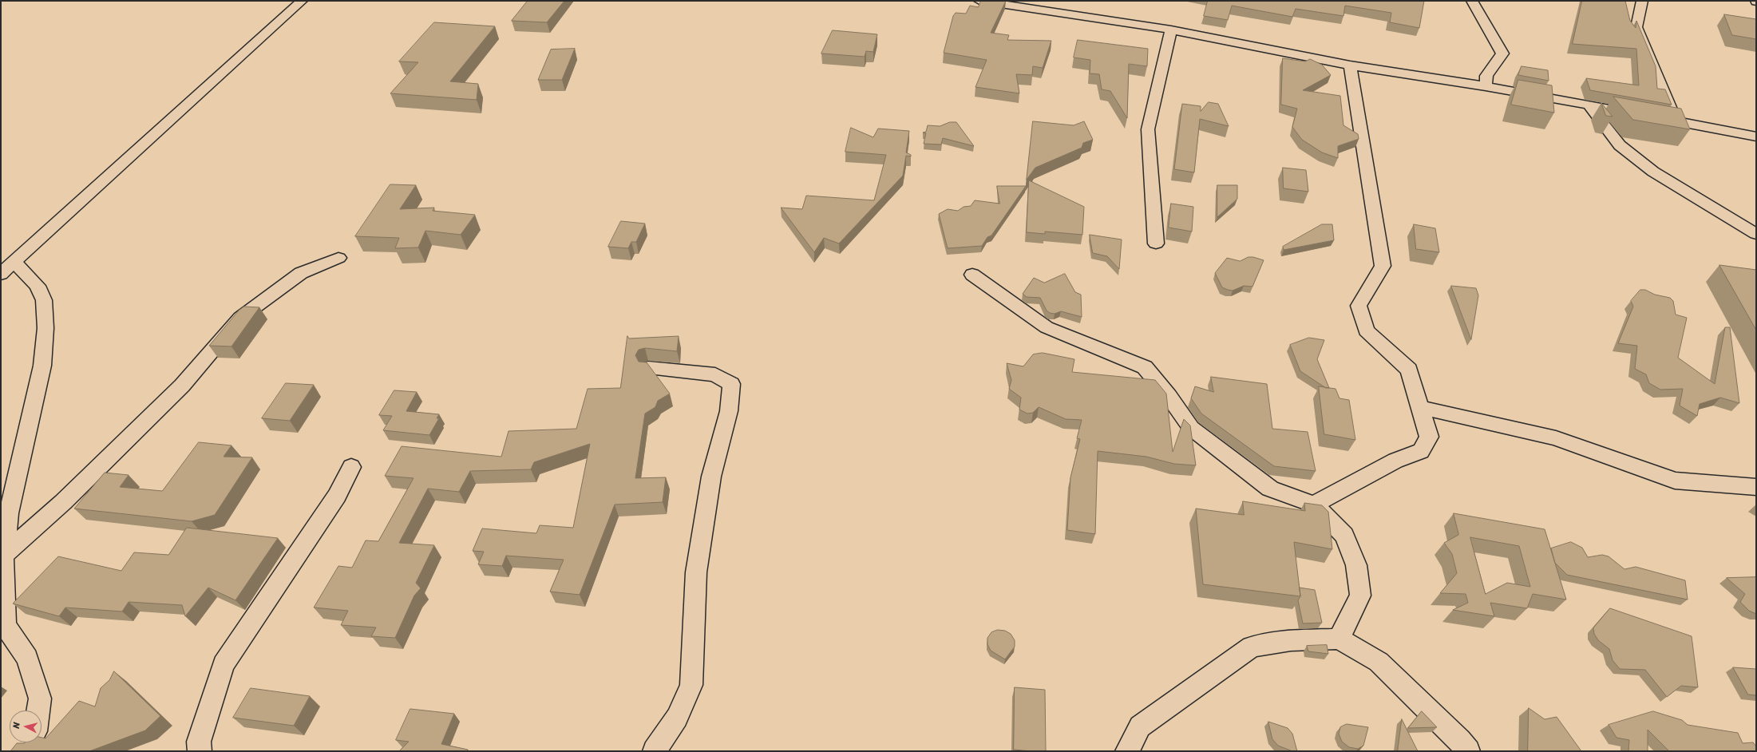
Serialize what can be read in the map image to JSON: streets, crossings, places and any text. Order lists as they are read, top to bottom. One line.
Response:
{"north":"left"}
